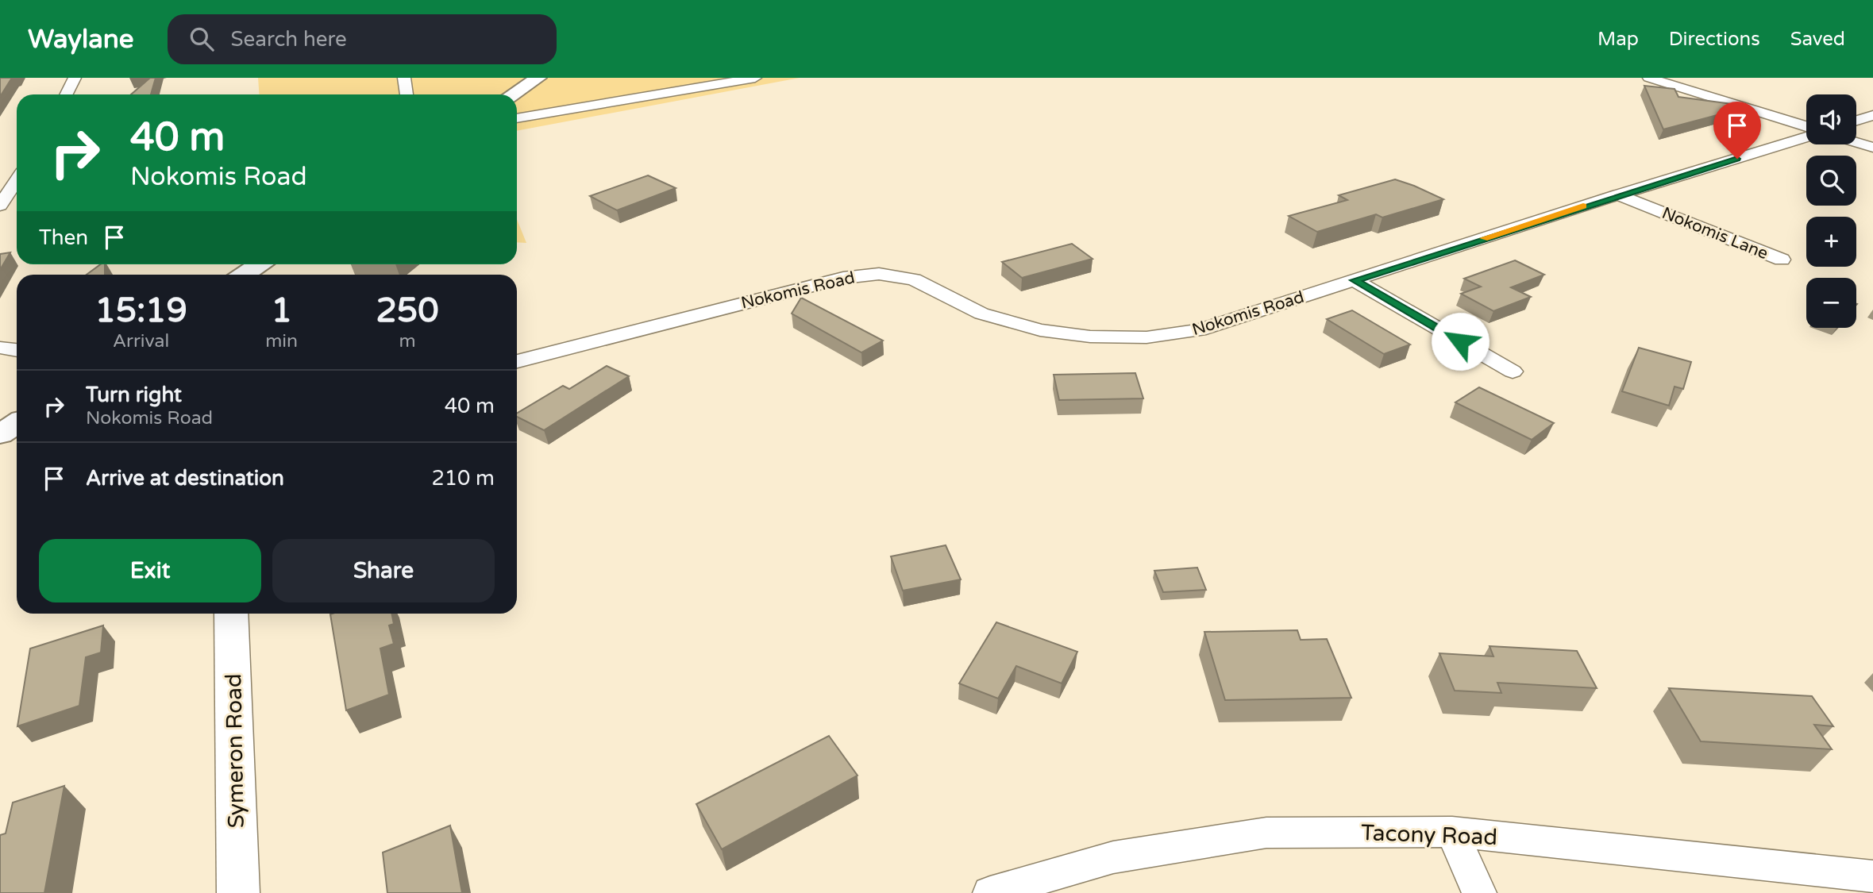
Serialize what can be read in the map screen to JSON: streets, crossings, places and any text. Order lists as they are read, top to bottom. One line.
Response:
{"streets":{"street":["Nokomis Lane","Nokomis Road","Symeron Road","Tacony Road"]},"crossings":[["Nokomis Lane","Nokomis Road"]],"page":{"header":"Waylane","search":"Search here","nav":["Map","Directions","Saved"],"map_buttons":["+","−"],"turn":["40 m","Nokomis Road"],"then":"Then","eta":["15:19","Arrival","1","min","250","m"],"list":[{"name":"Turn right","note":"Nokomis Road","value":"40 m"},{"name":"Arrive at destination","value":"210 m"}],"buttons":["Exit","Share"]}}
